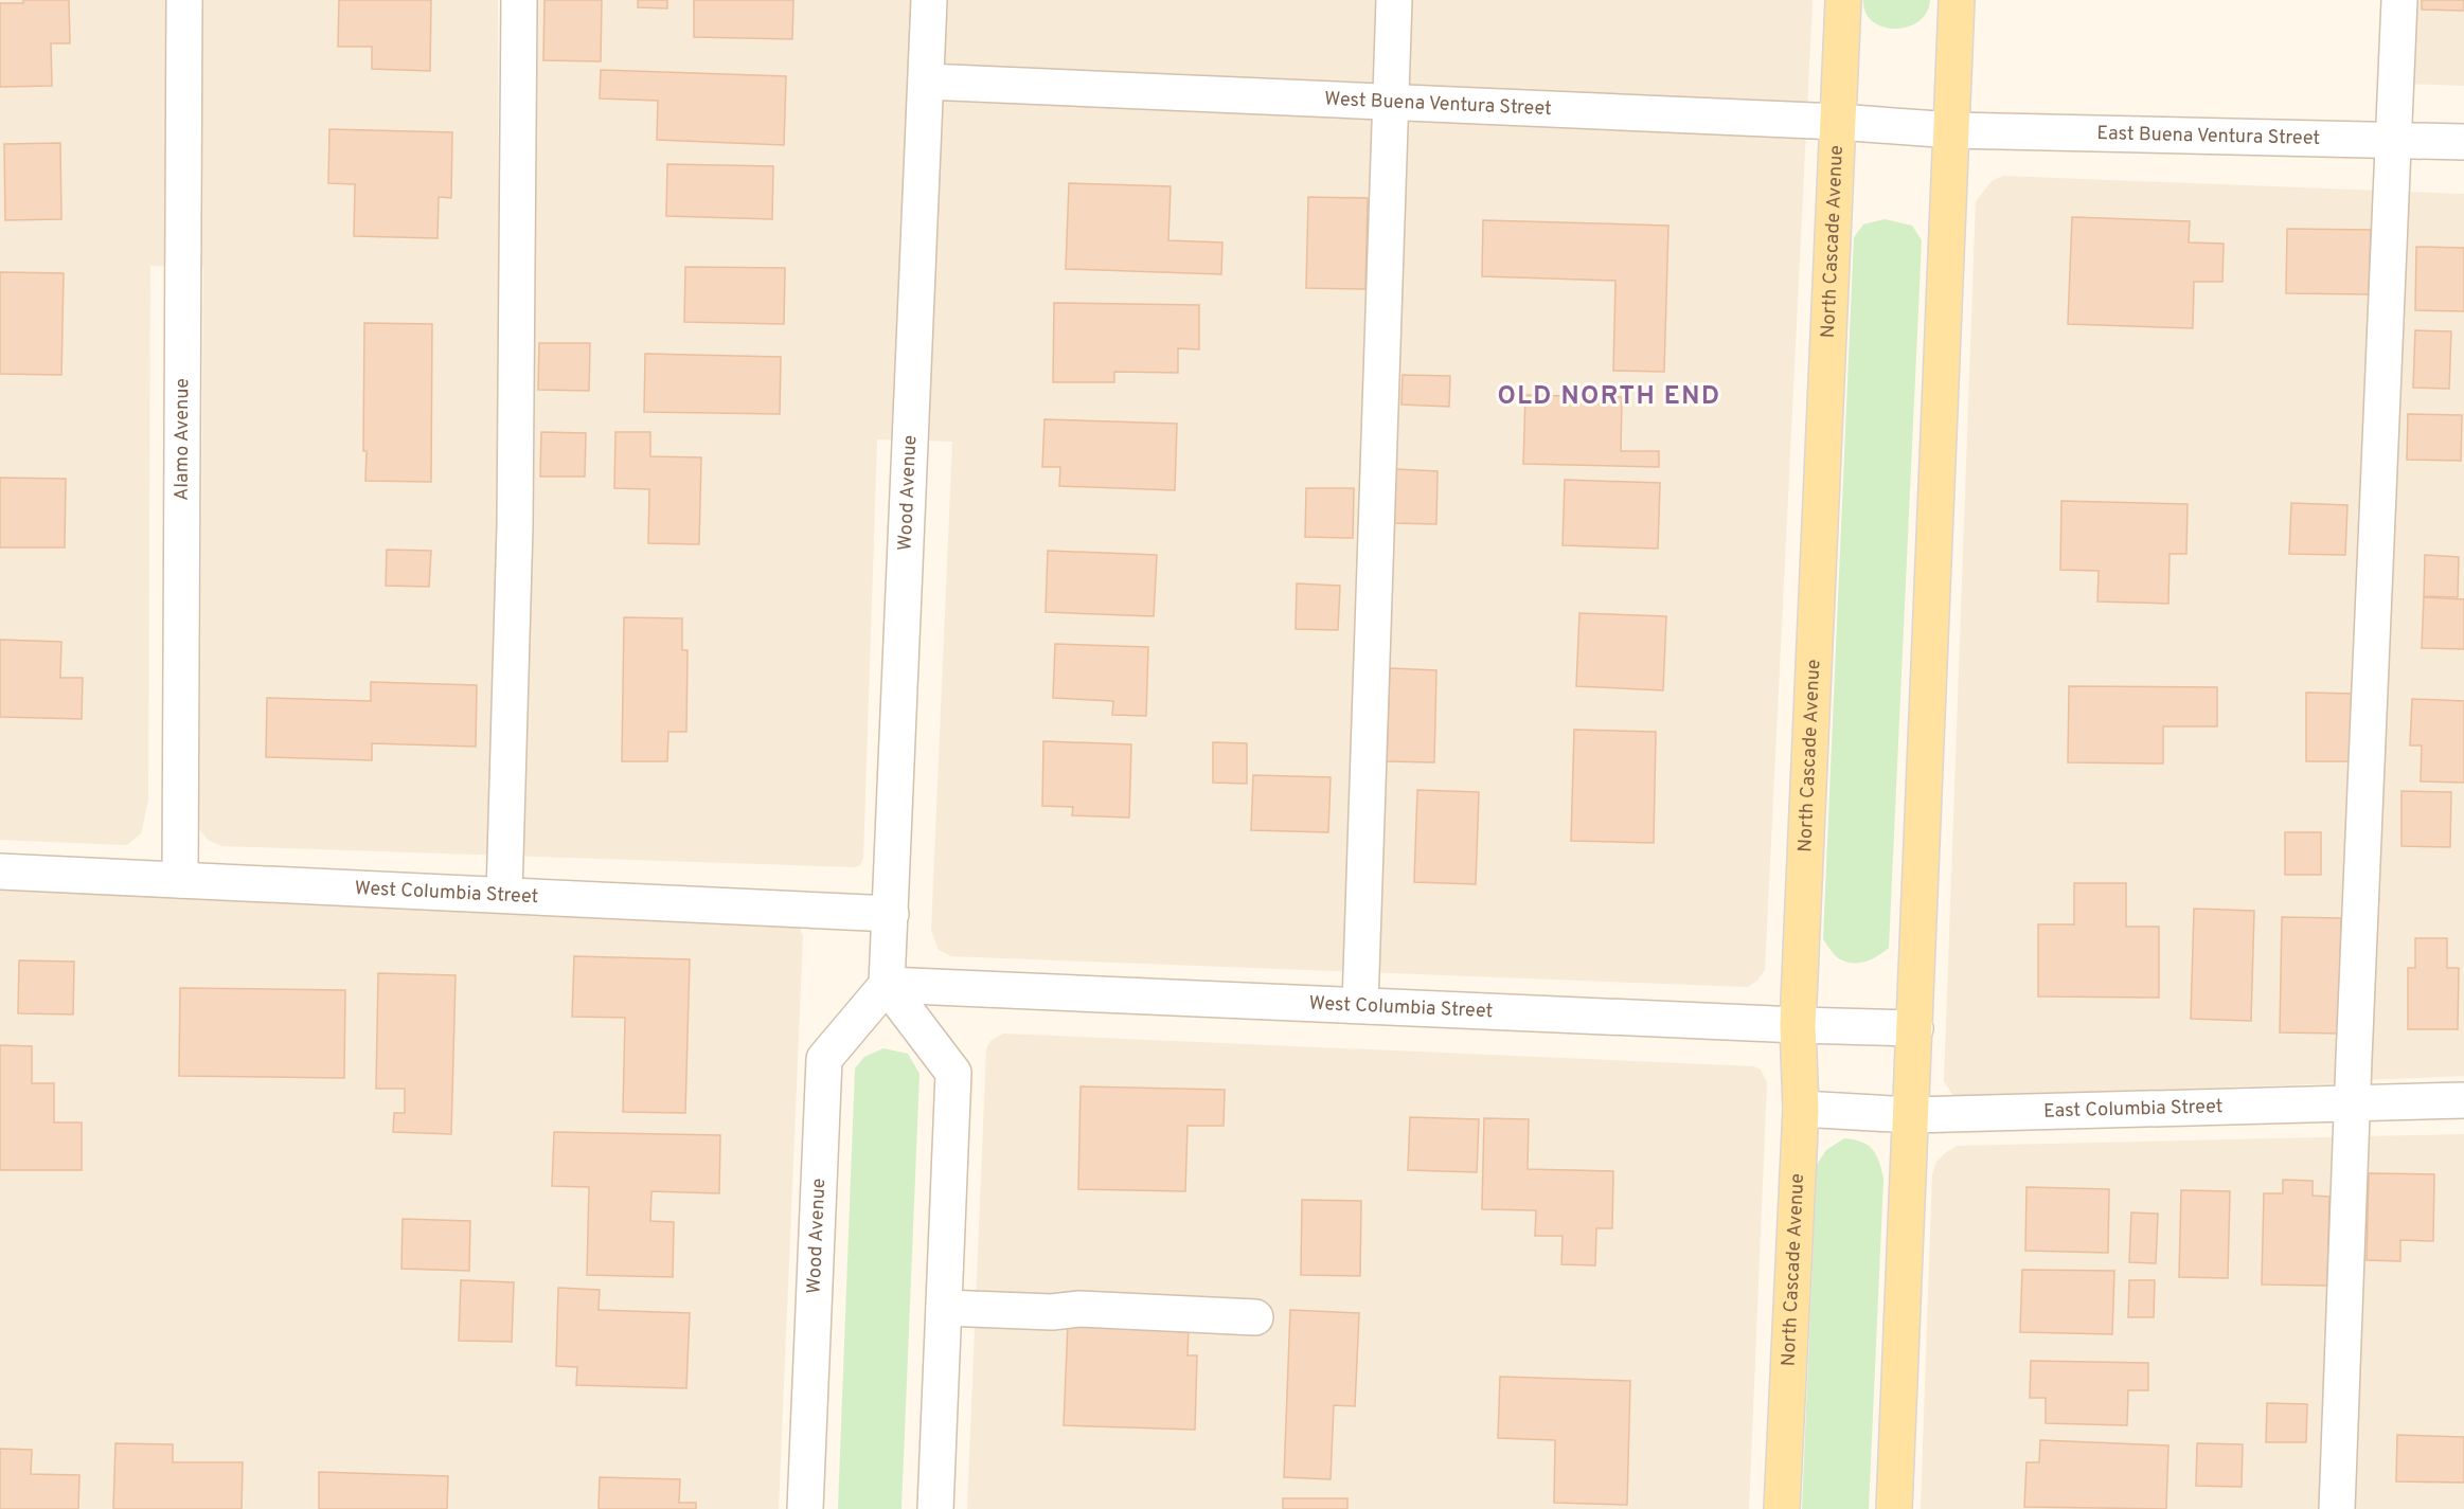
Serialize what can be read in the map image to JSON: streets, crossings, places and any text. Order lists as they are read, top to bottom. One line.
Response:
{"streets":{"main road":["North Cascade Avenue"],"street":["West Buena Ventura Street","East Buena Ventura Street","Alamo Avenue","Wood Avenue","West Columbia Street","East Columbia Street"]},"crossings":[["West Buena Ventura Street","East Buena Ventura Street"],["West Buena Ventura Street","North Cascade Avenue"],["West Buena Ventura Street","Wood Avenue"],["North Cascade Avenue","West Columbia Street"],["North Cascade Avenue","East Columbia Street"],["Alamo Avenue","West Columbia Street"],["Wood Avenue","West Columbia Street"]],"districts":["OLD NORTH END"]}
